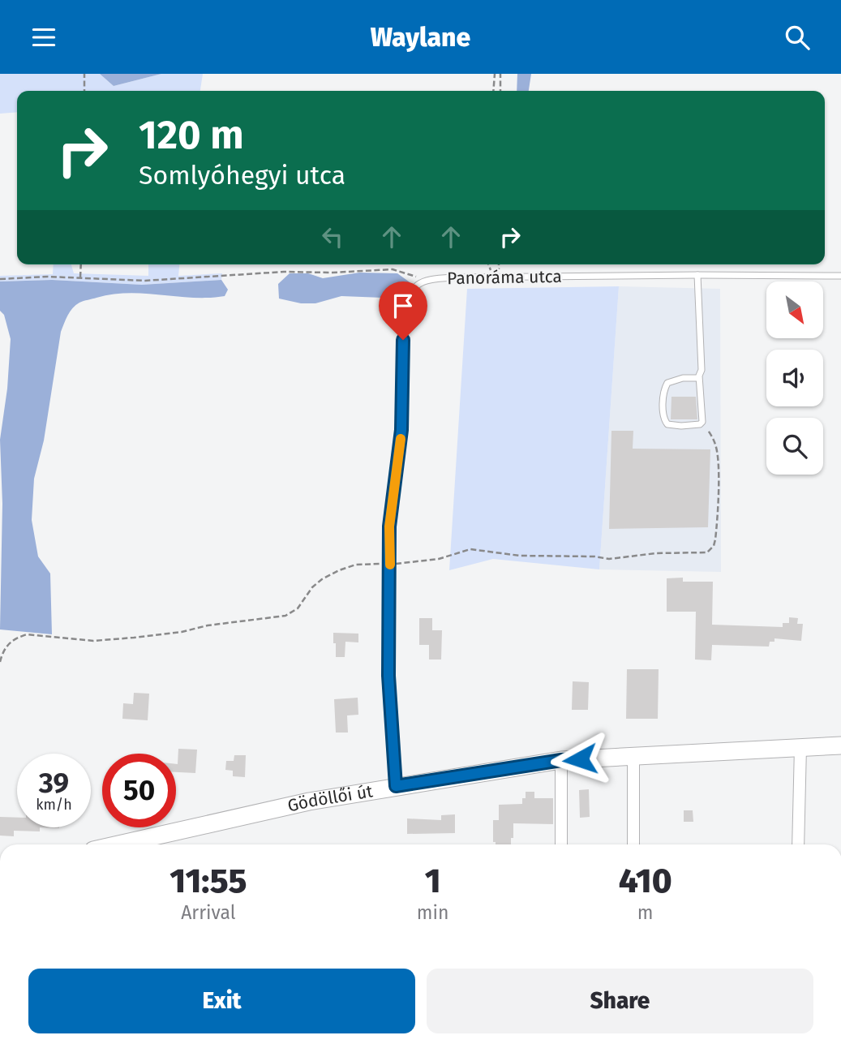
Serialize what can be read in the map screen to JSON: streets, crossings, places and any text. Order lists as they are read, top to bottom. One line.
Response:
{"streets":{"main road":["Gödöllői út"],"lane":["Panoráma utca"]},"north":"bottom right","page":{"header":"Waylane","turn":["120 m","Somlyóhegyi utca"],"speed":"39 km/h","limit":"50","eta":["11:55","Arrival","1","min","410","m"],"buttons":["Exit","Share"]}}
